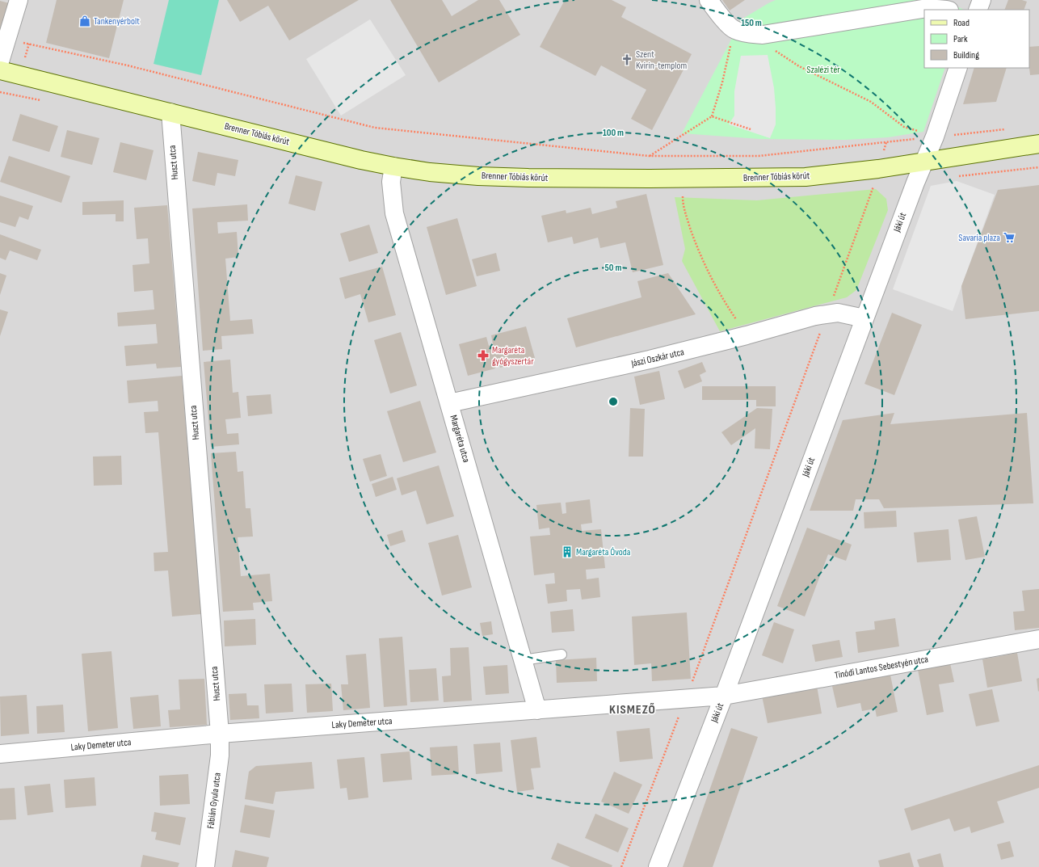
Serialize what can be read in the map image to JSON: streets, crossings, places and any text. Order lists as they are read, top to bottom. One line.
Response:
{"streets":{"street":["Brenner Tóbiás körút","Huszt utca","Jáki út","Jászi Oszkár utca","Margaréta utca","Tinódi Lantos Sebestyén utca","Laky Demeter utca","Fábián Gyula utca"]},"crossings":[["Brenner Tóbiás körút","Huszt utca"],["Brenner Tóbiás körút","Jáki út"],["Brenner Tóbiás körút","Margaréta utca"],["Huszt utca","Laky Demeter utca"],["Huszt utca","Fábián Gyula utca"],["Jáki út","Jászi Oszkár utca"],["Jáki út","Tinódi Lantos Sebestyén utca"],["Jáki út","Laky Demeter utca"],["Jászi Oszkár utca","Margaréta utca"],["Margaréta utca","Laky Demeter utca"],["Tinódi Lantos Sebestyén utca","Laky Demeter utca"],["Laky Demeter utca","Fábián Gyula utca"]],"districts":["KISMEZŐ"],"parks":["Szalézi tér"],"places":{"shop":["Tankenyérbolt"],"church":["Szent Kvirin-templom"],"supermarket":["Savaria plaza"],"pharmacy":["Margaréta gyógyszertár"],"building":["Margaréta Óvoda"]},"legend":["Road","Park","Building"],"rings":["150 m","100 m","50 m"]}
